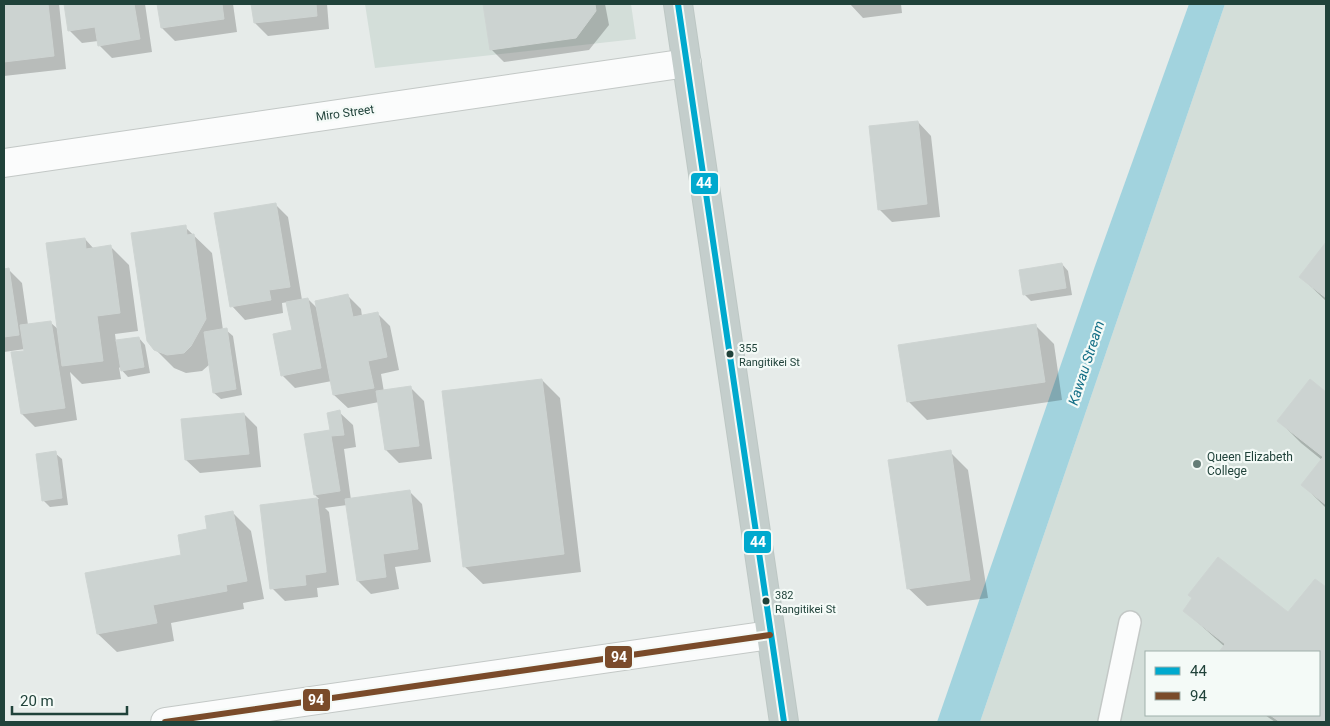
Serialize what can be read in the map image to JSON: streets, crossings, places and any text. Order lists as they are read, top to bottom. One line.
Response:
{"streets":{"street":["Miro Street"]},"water":["Kawau Stream"],"places":["355 Rangitikei St","Queen Elizabeth College","382 Rangitikei St"],"lines":["transit line 44","transit line 94"],"legend":["44","94"],"scale_bar":"20 m"}
